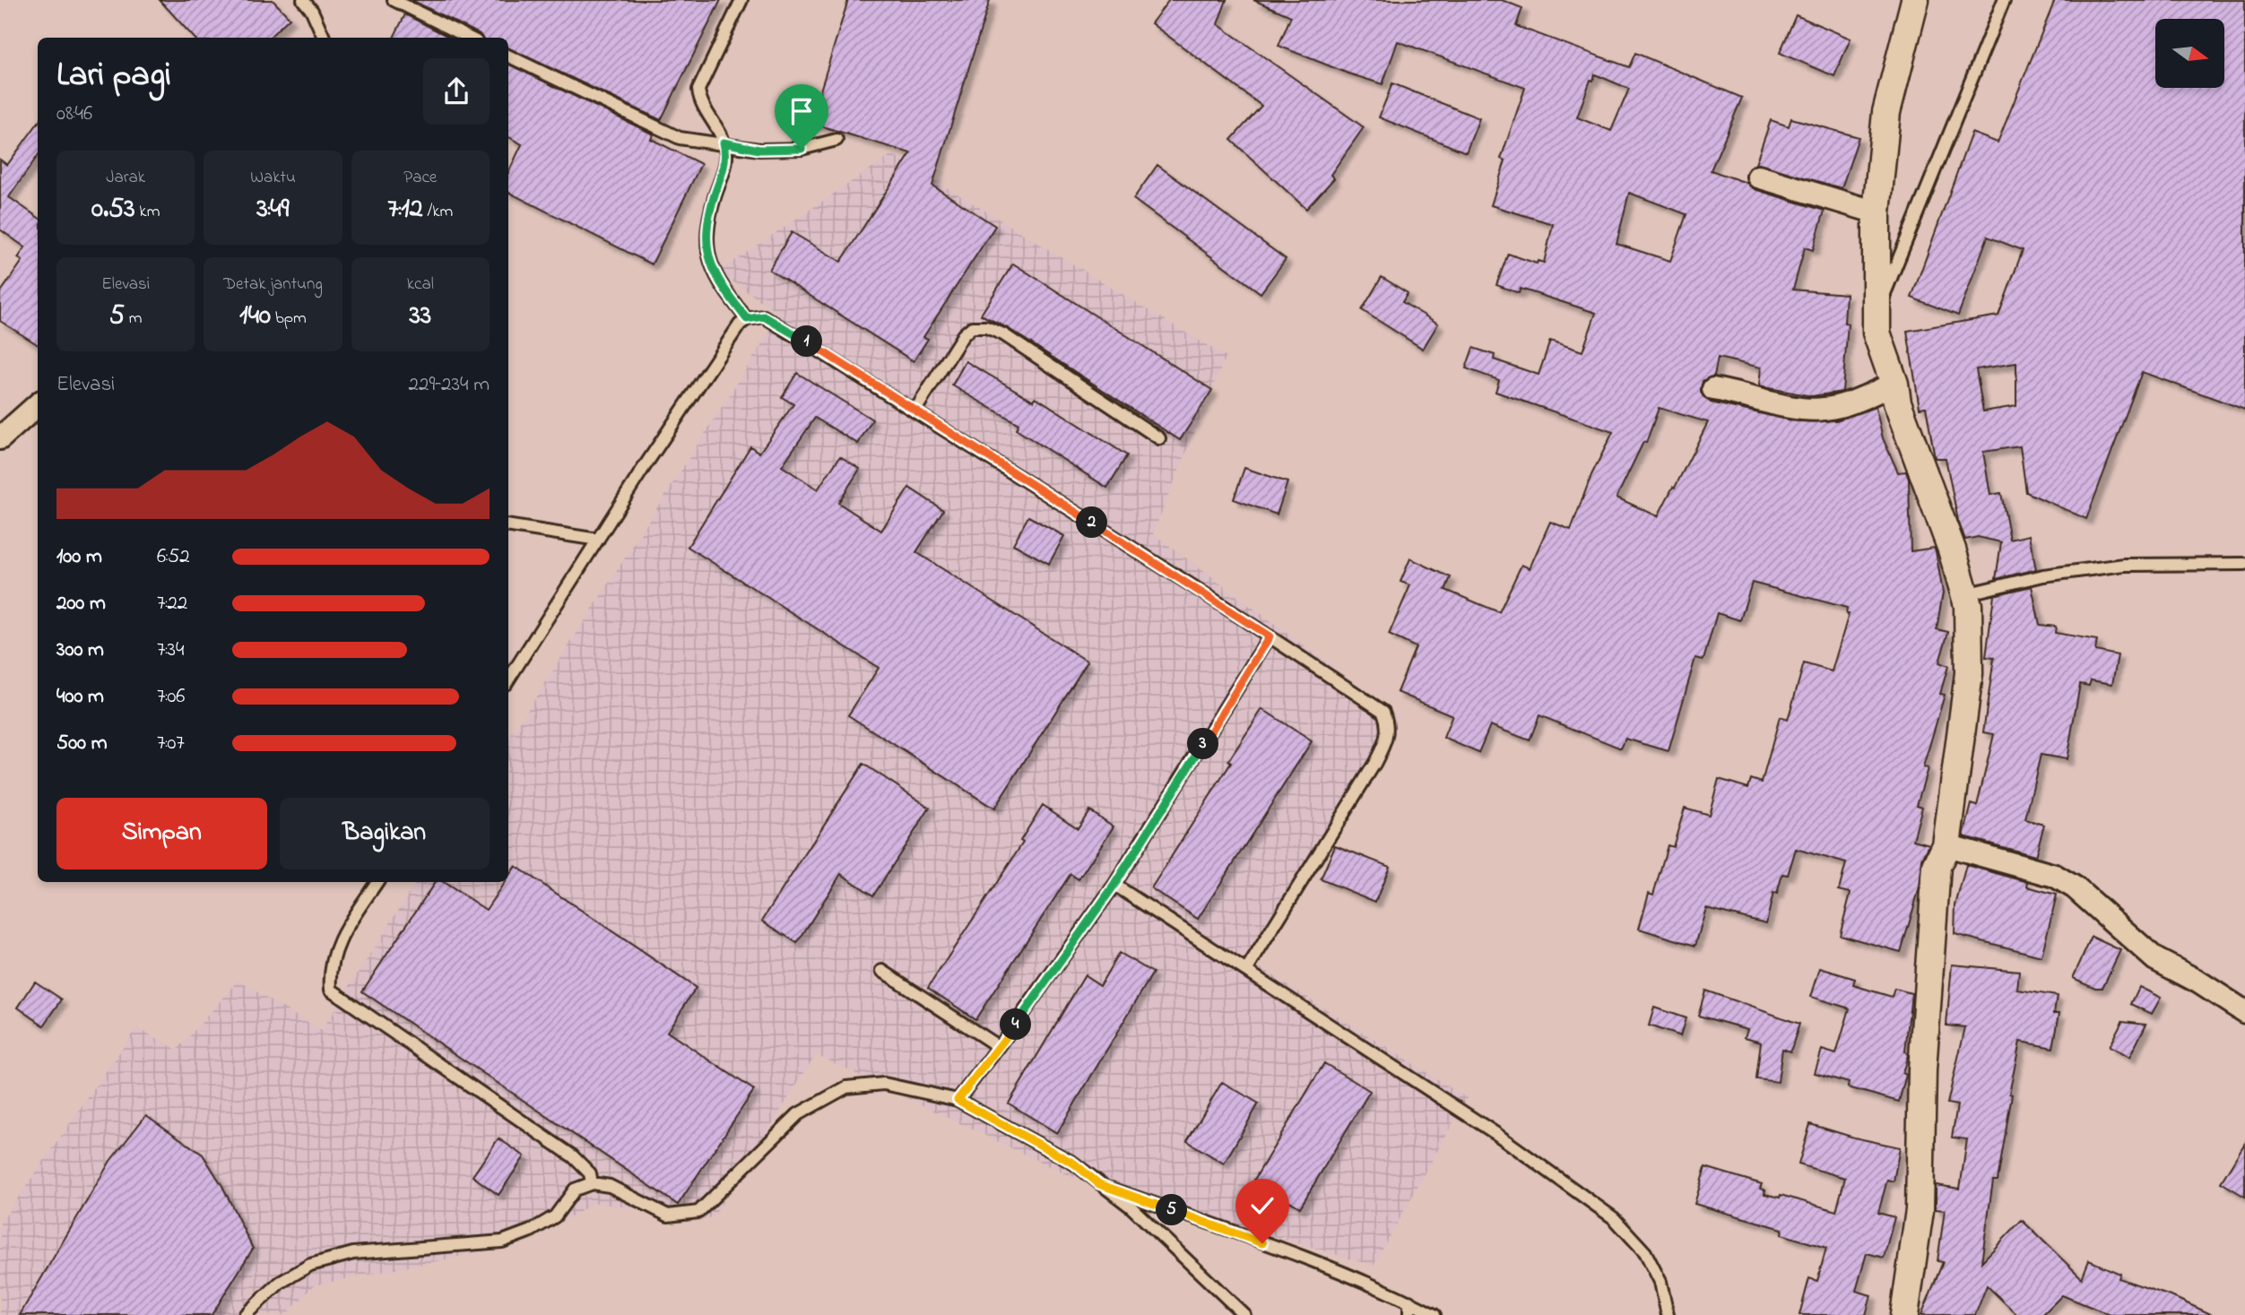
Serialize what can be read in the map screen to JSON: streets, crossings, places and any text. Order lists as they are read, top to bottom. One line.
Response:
{"north":"right","page":{"heading":["Lari pagi","08:46"],"stats":[["Jarak","0.53 km"],["Waktu","3:49"],["Pace","7:12 /km"],["Elevasi","5 m"],["Detak jantung","140 bpm"],["kcal","33"]],"pins":["1","2","3","4","5"],"chart":["Elevasi","229–234 m"],"list":[{"name":"100 m","note":"6:52"},{"name":"200 m","note":"7:22"},{"name":"300 m","note":"7:34"},{"name":"400 m","note":"7:06"},{"name":"500 m","note":"7:07"}],"buttons":["Simpan","Bagikan"]}}
